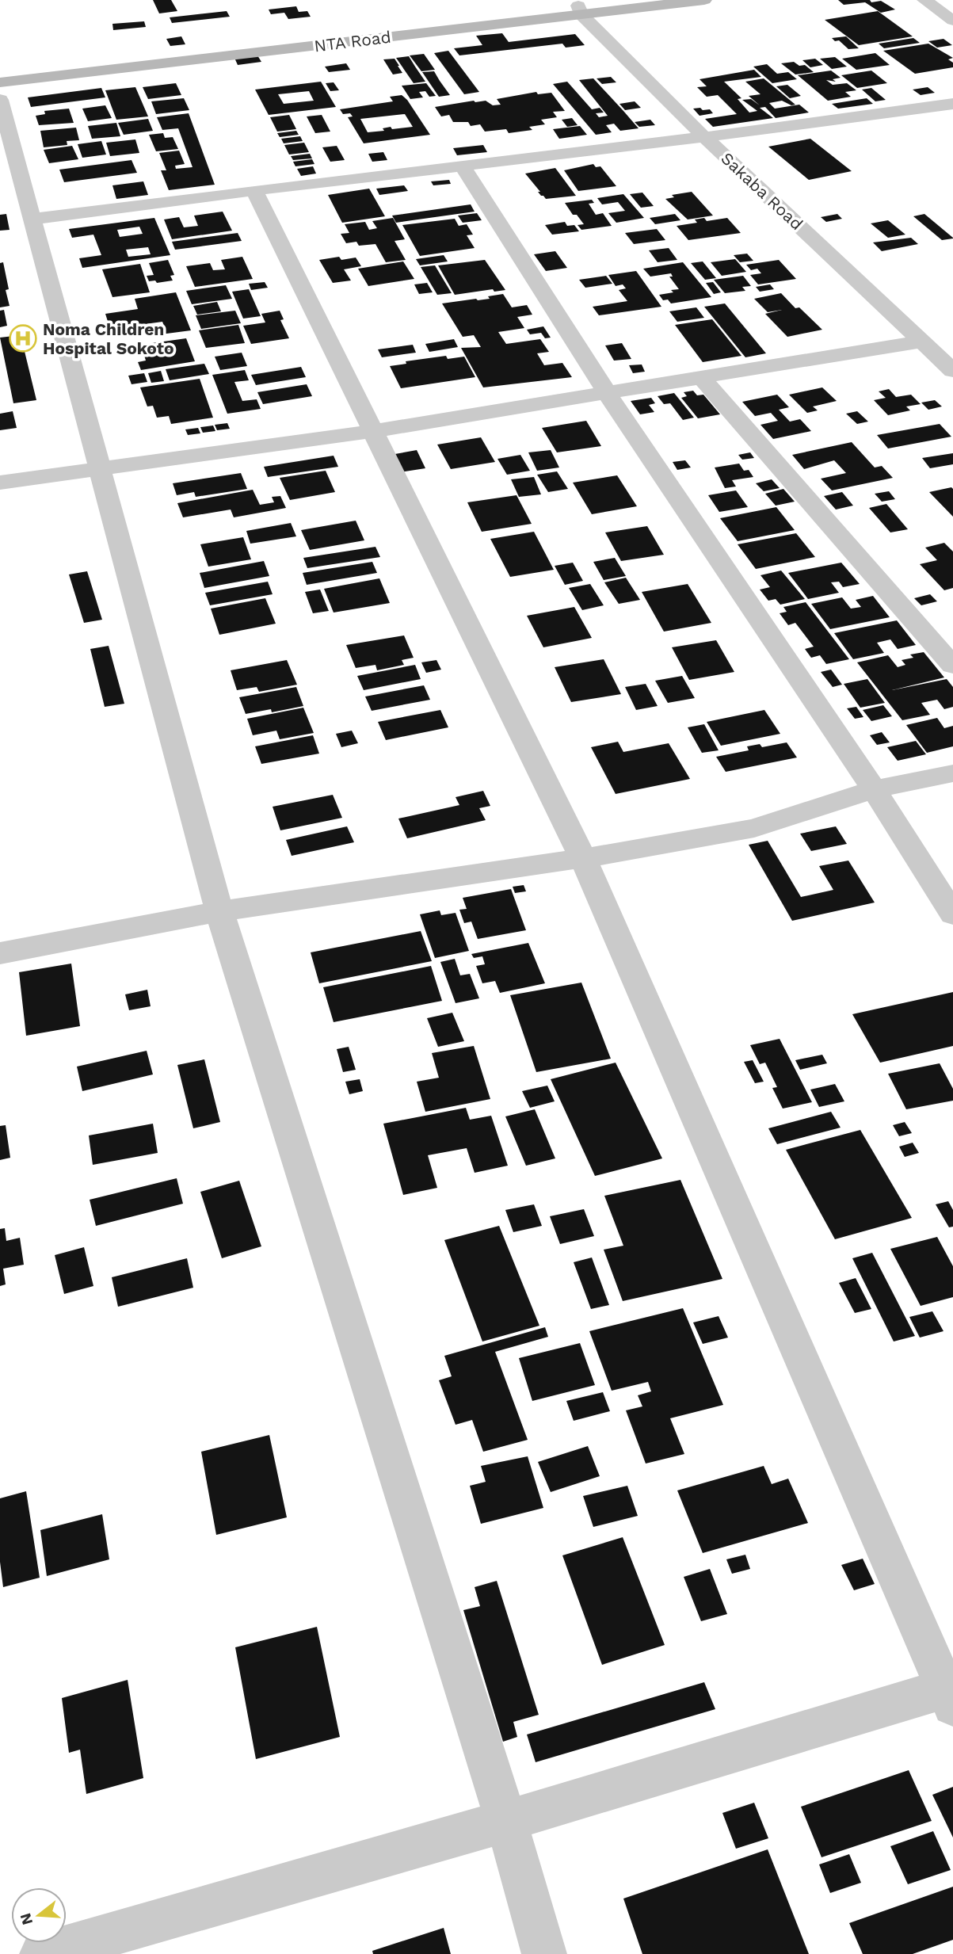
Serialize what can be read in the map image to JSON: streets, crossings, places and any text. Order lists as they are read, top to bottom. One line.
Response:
{"streets":{"main road":["NTA Road"],"street":["Sakaba Road"]},"crossings":[["NTA Road","Sakaba Road"]],"places":{"hospital":["Noma Children Hospital Sokoto"]},"north":"left"}
